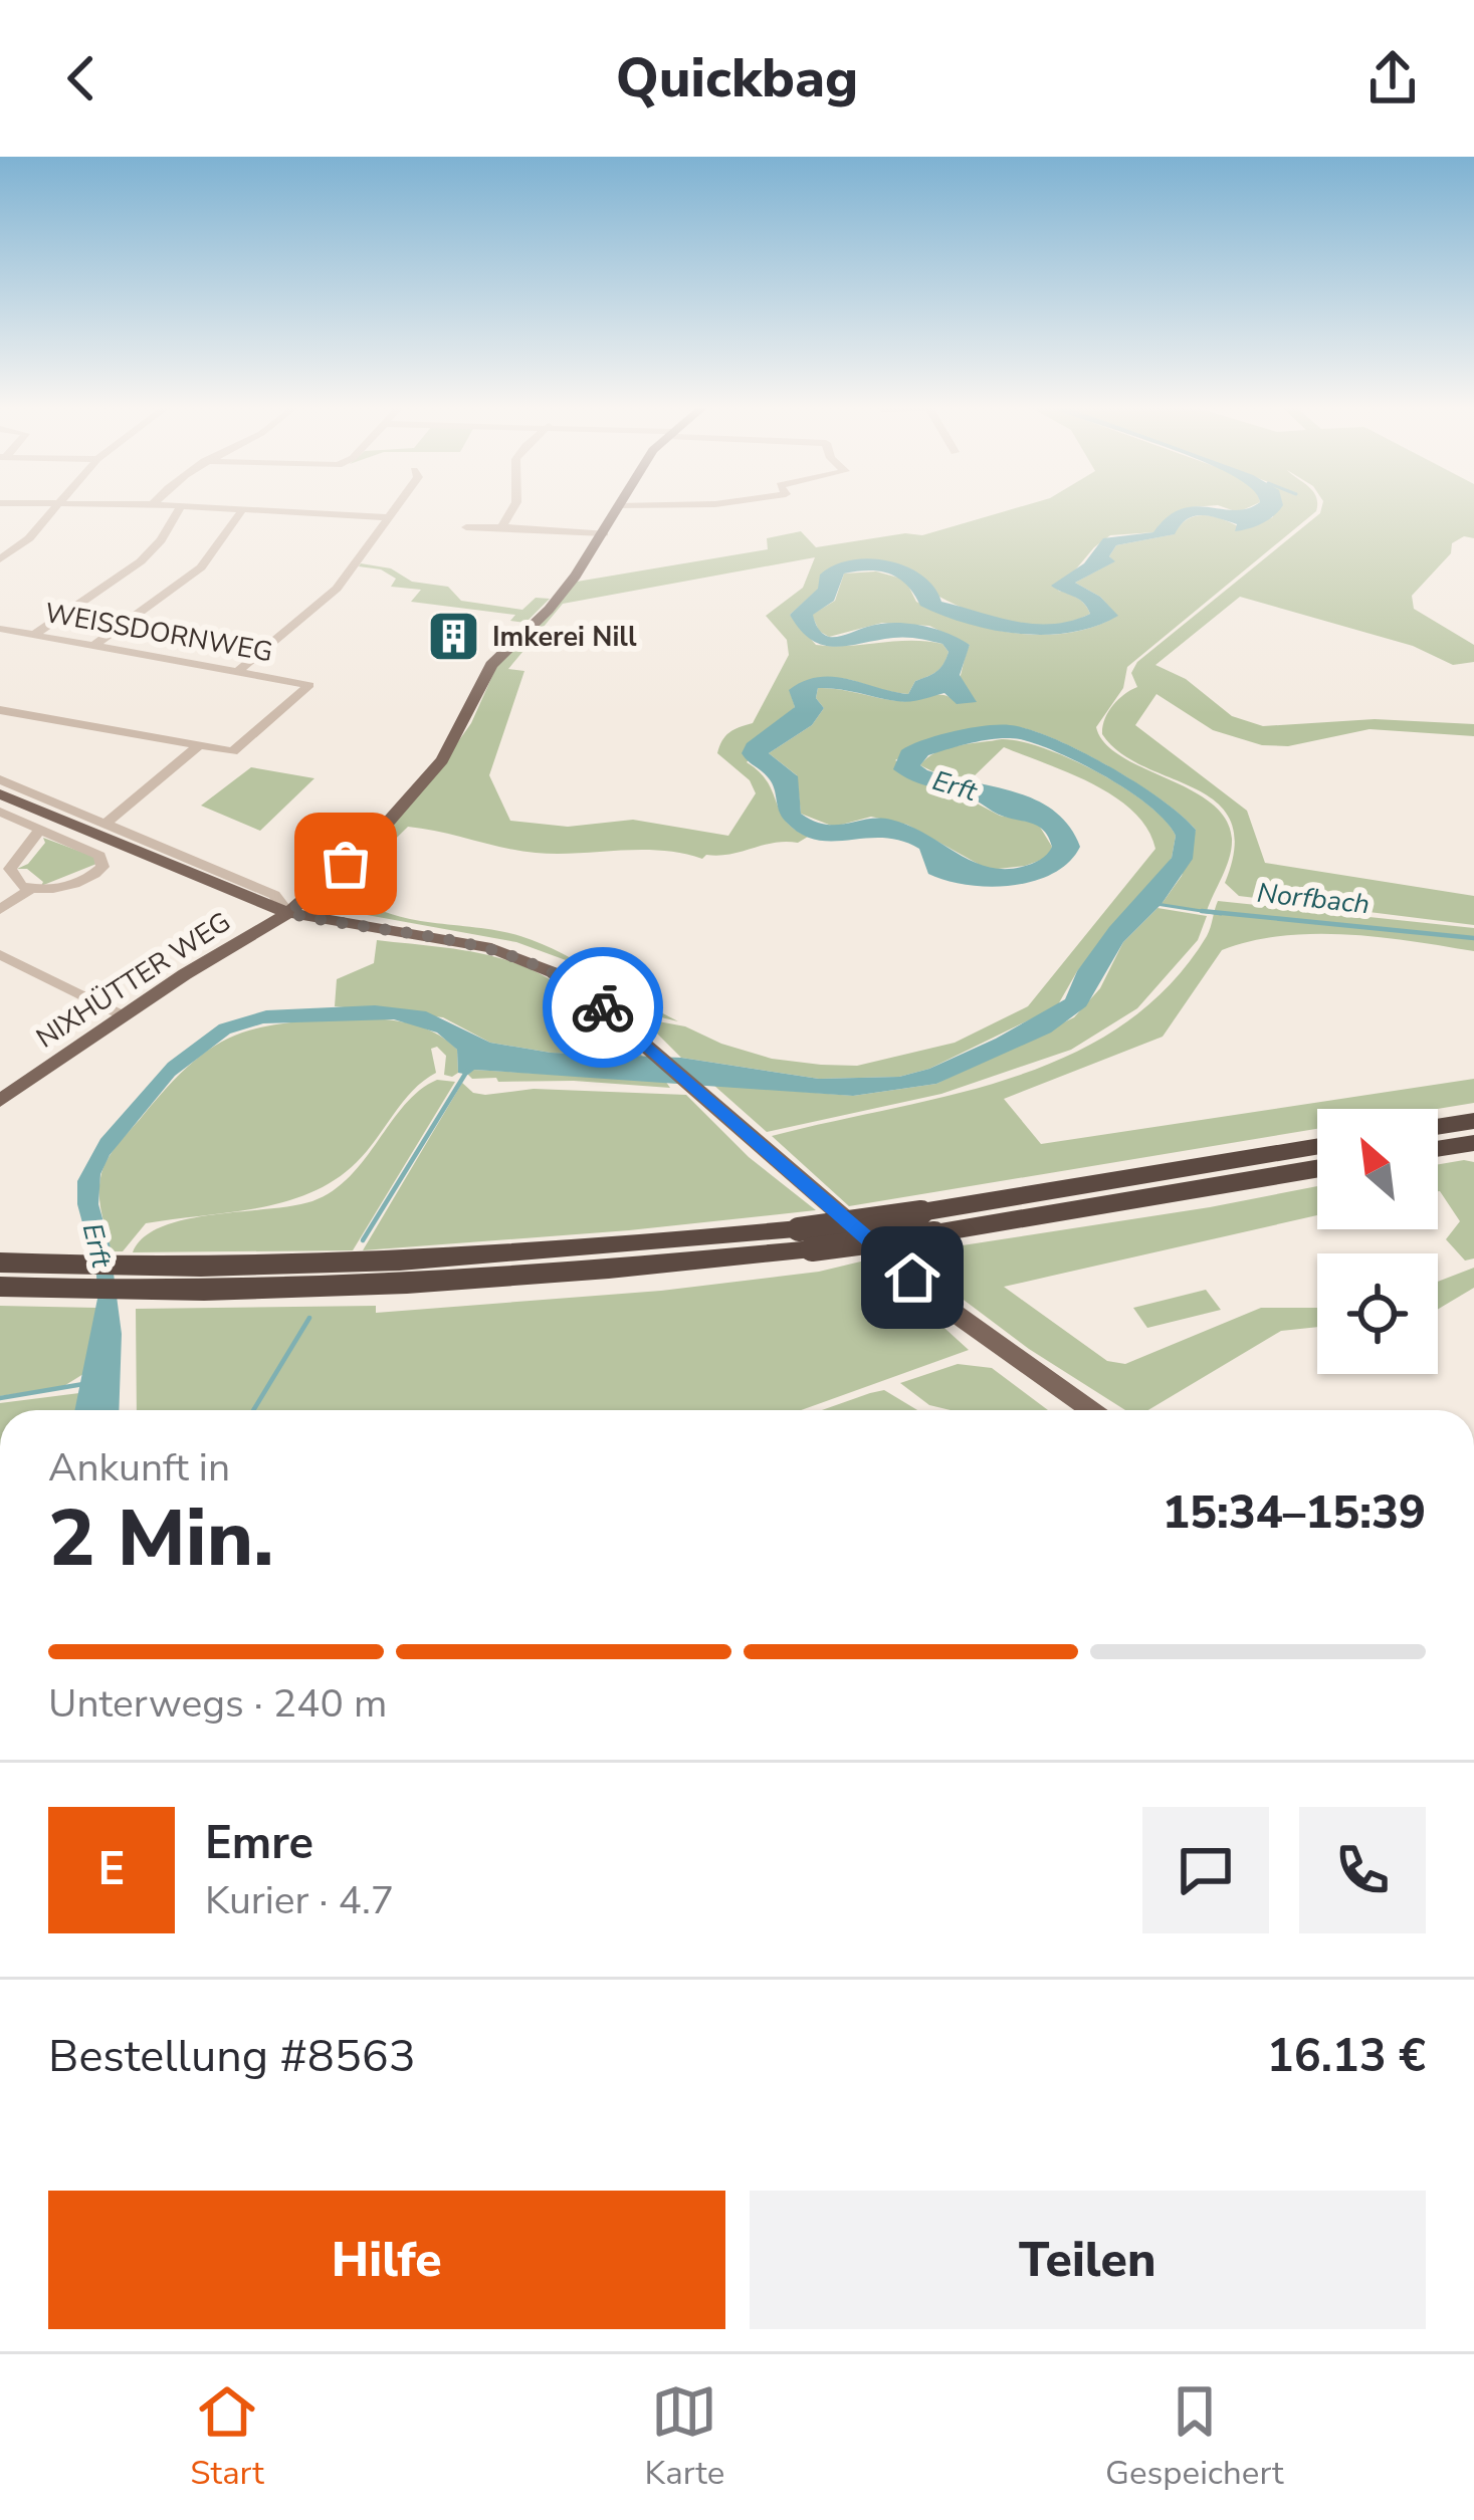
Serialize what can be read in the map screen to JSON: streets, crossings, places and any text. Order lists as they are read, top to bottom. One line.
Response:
{"streets":{"main road":["NIXHÜTTER WEG"],"street":["WEISSDORNWEG"]},"water":["Erft","Norfbach"],"places":{"building":["Imkerei Nill"]},"north":"top left","page":{"header":"Quickbag","heading":["2 Min.","Ankunft in","15:34–15:39"],"panel":["Emre","Kurier · 4.7","Bestellung #8563","16.13 €"],"bar":"Unterwegs · 240 m","round":"E","buttons":["Hilfe","Teilen"],"tabs":["Start","Karte","Gespeichert"]}}
